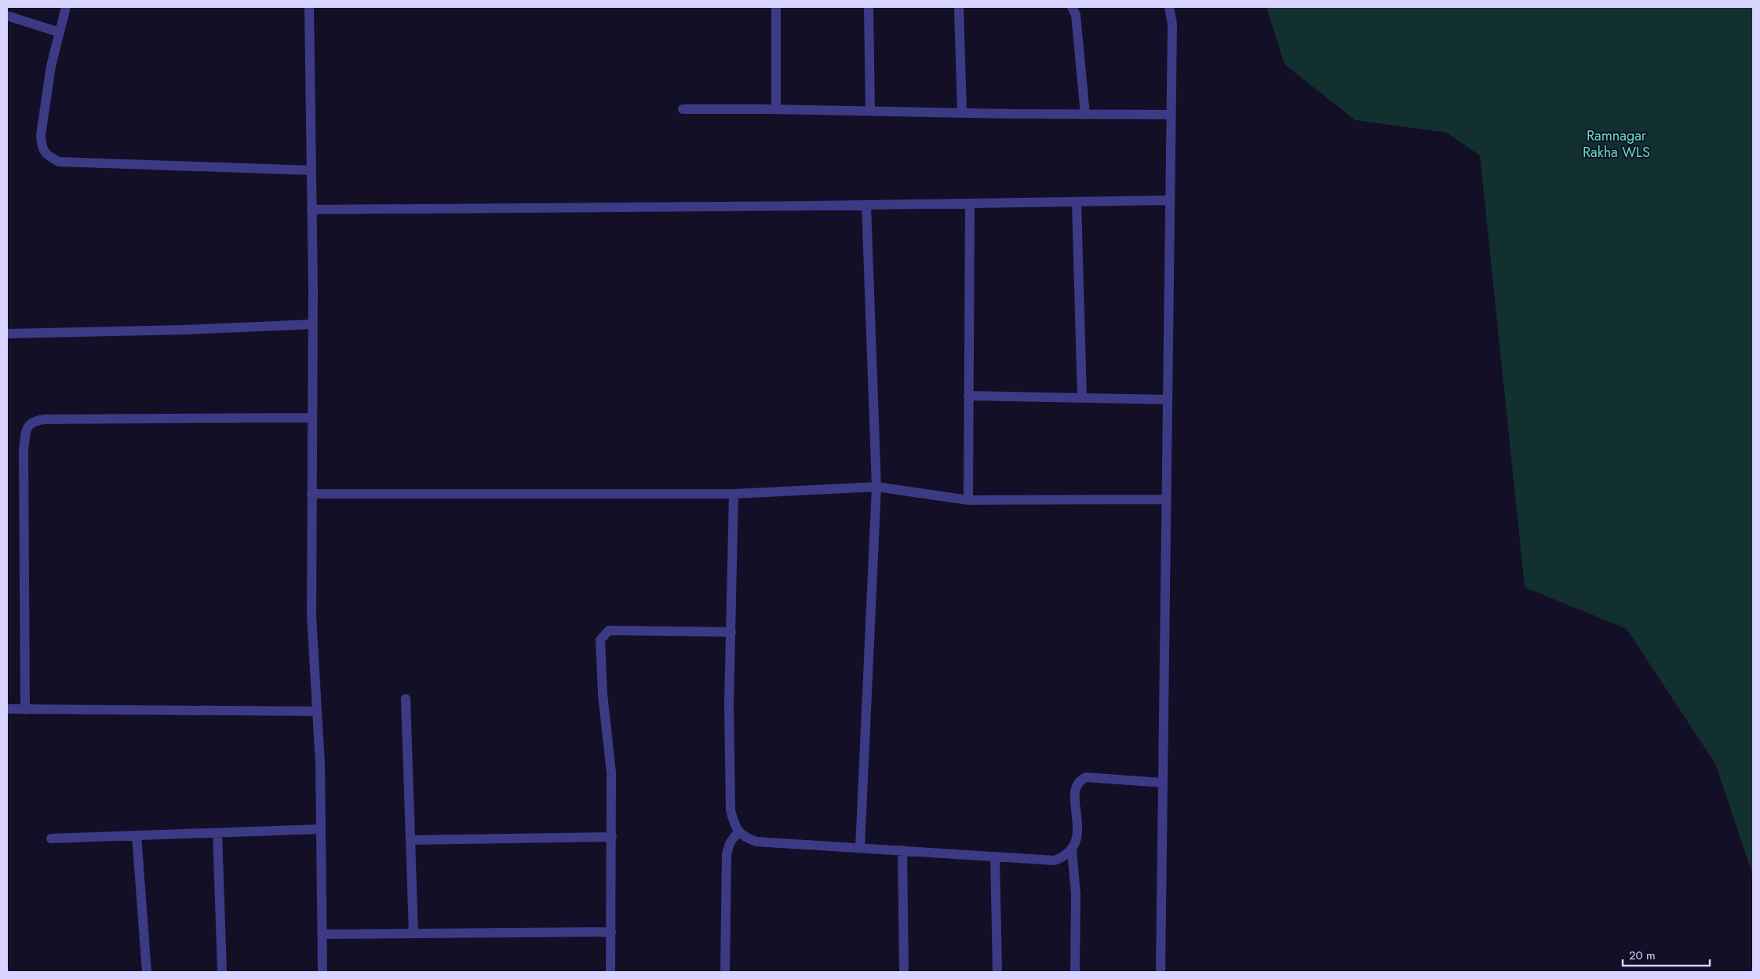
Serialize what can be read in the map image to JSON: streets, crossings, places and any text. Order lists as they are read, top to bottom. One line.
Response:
{"parks":["Ramnagar Rakha WLS"],"scale_bar":"20 m"}
